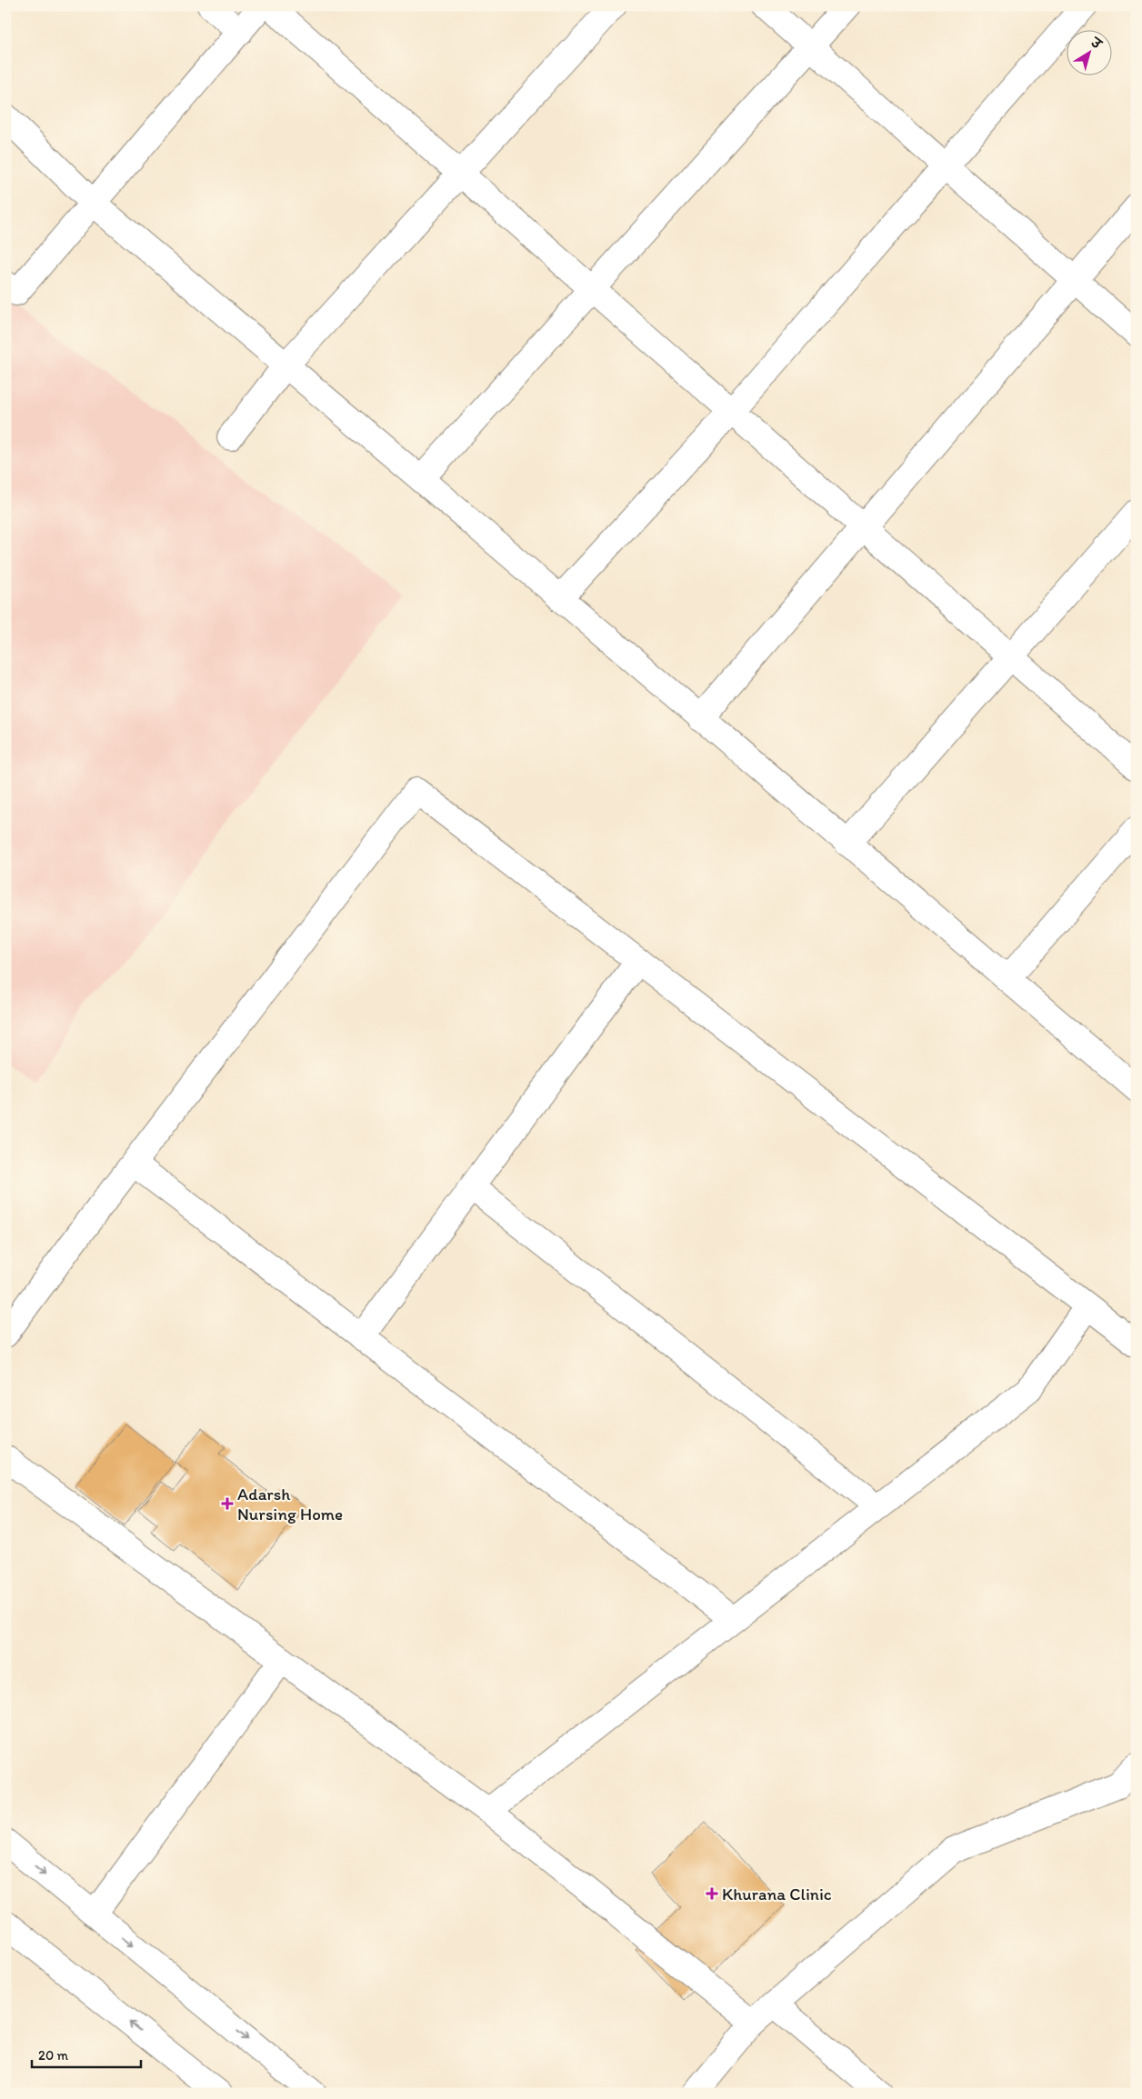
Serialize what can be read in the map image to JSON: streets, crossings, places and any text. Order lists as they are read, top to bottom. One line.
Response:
{"places":{"health":["Adarsh Nursing Home","Khurana Clinic"]},"scale_bar":"20 m","north":"top right"}
